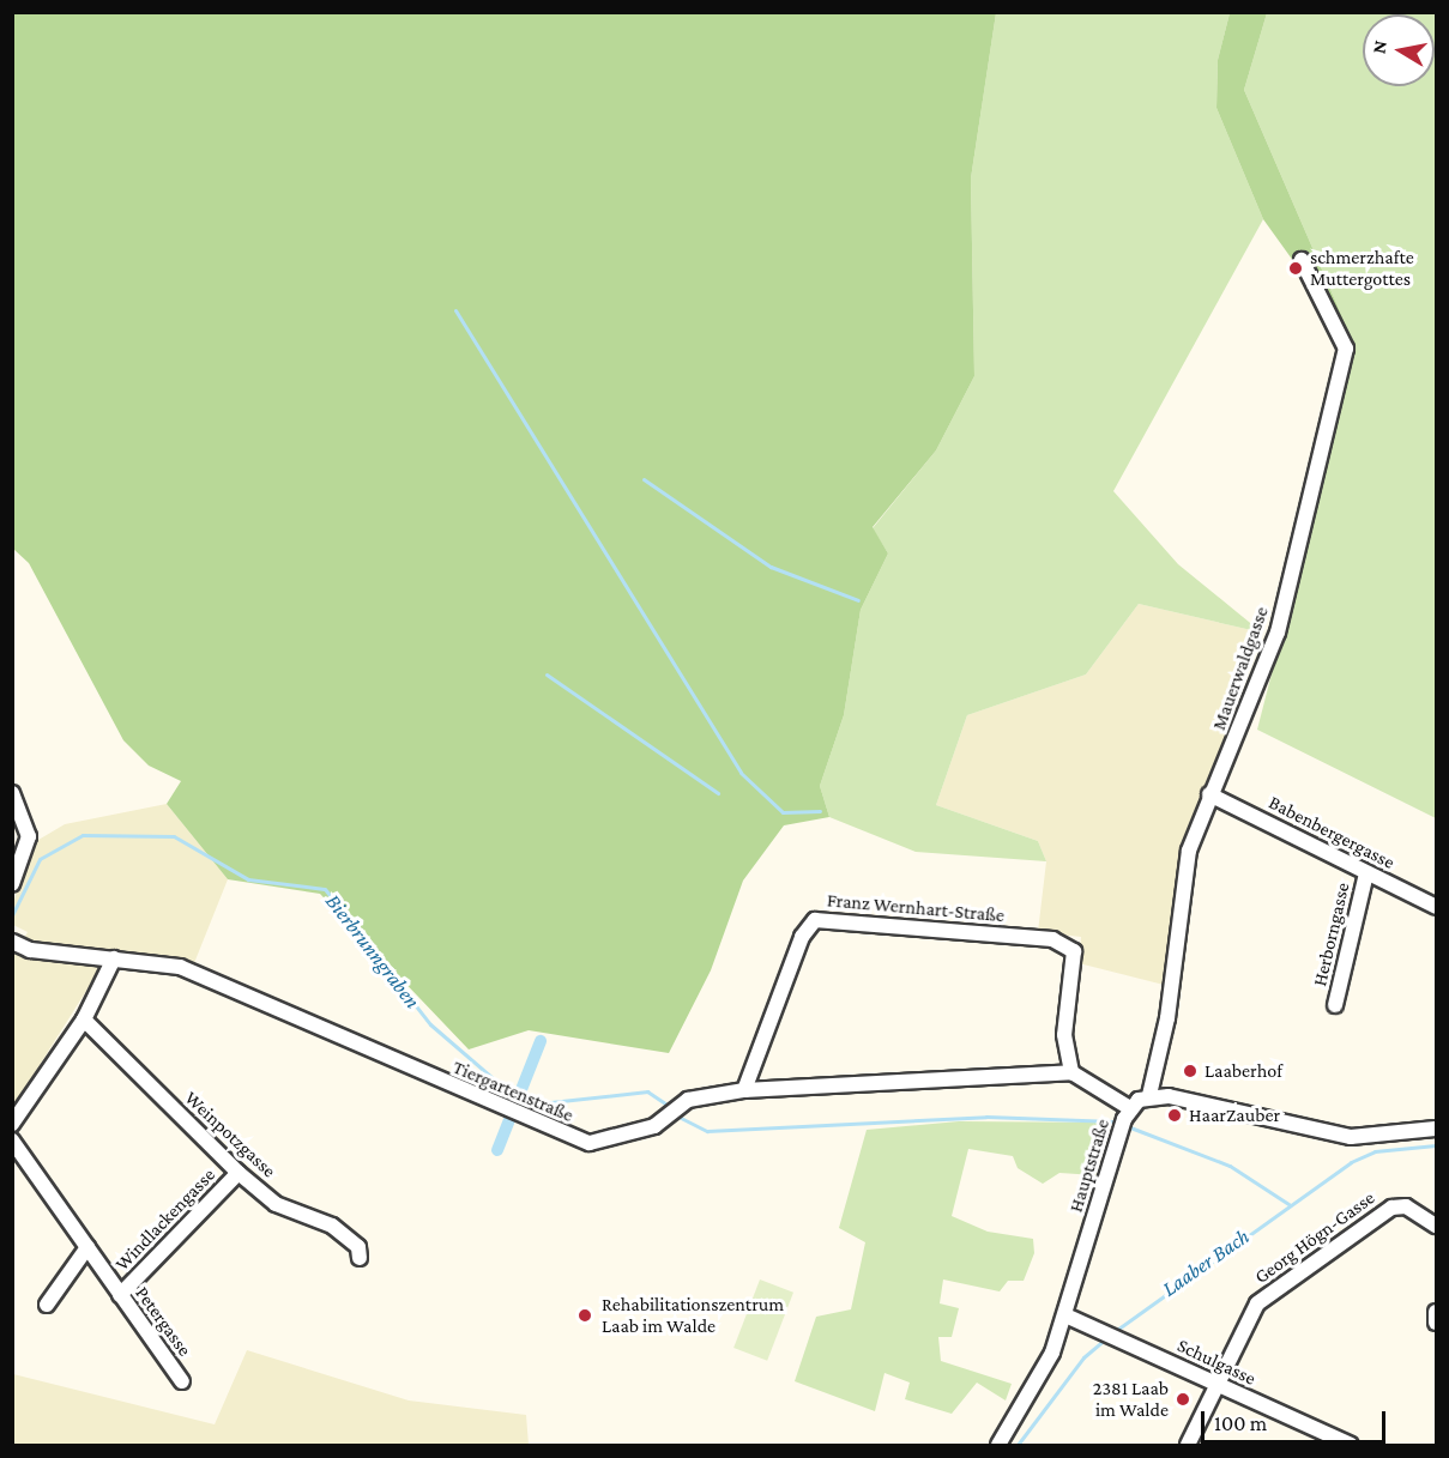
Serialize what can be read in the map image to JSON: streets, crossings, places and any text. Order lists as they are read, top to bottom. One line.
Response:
{"streets":{"street":["Mauerwaldgasse","Babenbergergasse","Franz Wernhart-Straße","Herborngasse","Tiergartenstraße","Weinpotzgasse","Hauptstraße","Windlackengasse","Georg Högn-Gasse","Petergasse","Schulgasse"]},"crossings":[["Mauerwaldgasse","Babenbergergasse"],["Mauerwaldgasse","Hauptstraße"],["Babenbergergasse","Herborngasse"],["Franz Wernhart-Straße","Tiergartenstraße"],["Weinpotzgasse","Windlackengasse"],["Hauptstraße","Schulgasse"],["Windlackengasse","Petergasse"],["Georg Högn-Gasse","Schulgasse"]],"water":["Bierbrunngraben","Laaber Bach"],"places":["schmerzhafte Muttergottes","Laaberhof","HaarZauber","Rehabilitationszentrum Laab im Walde","2381 Laab im Walde"],"scale_bar":"100 m","north":"left"}
